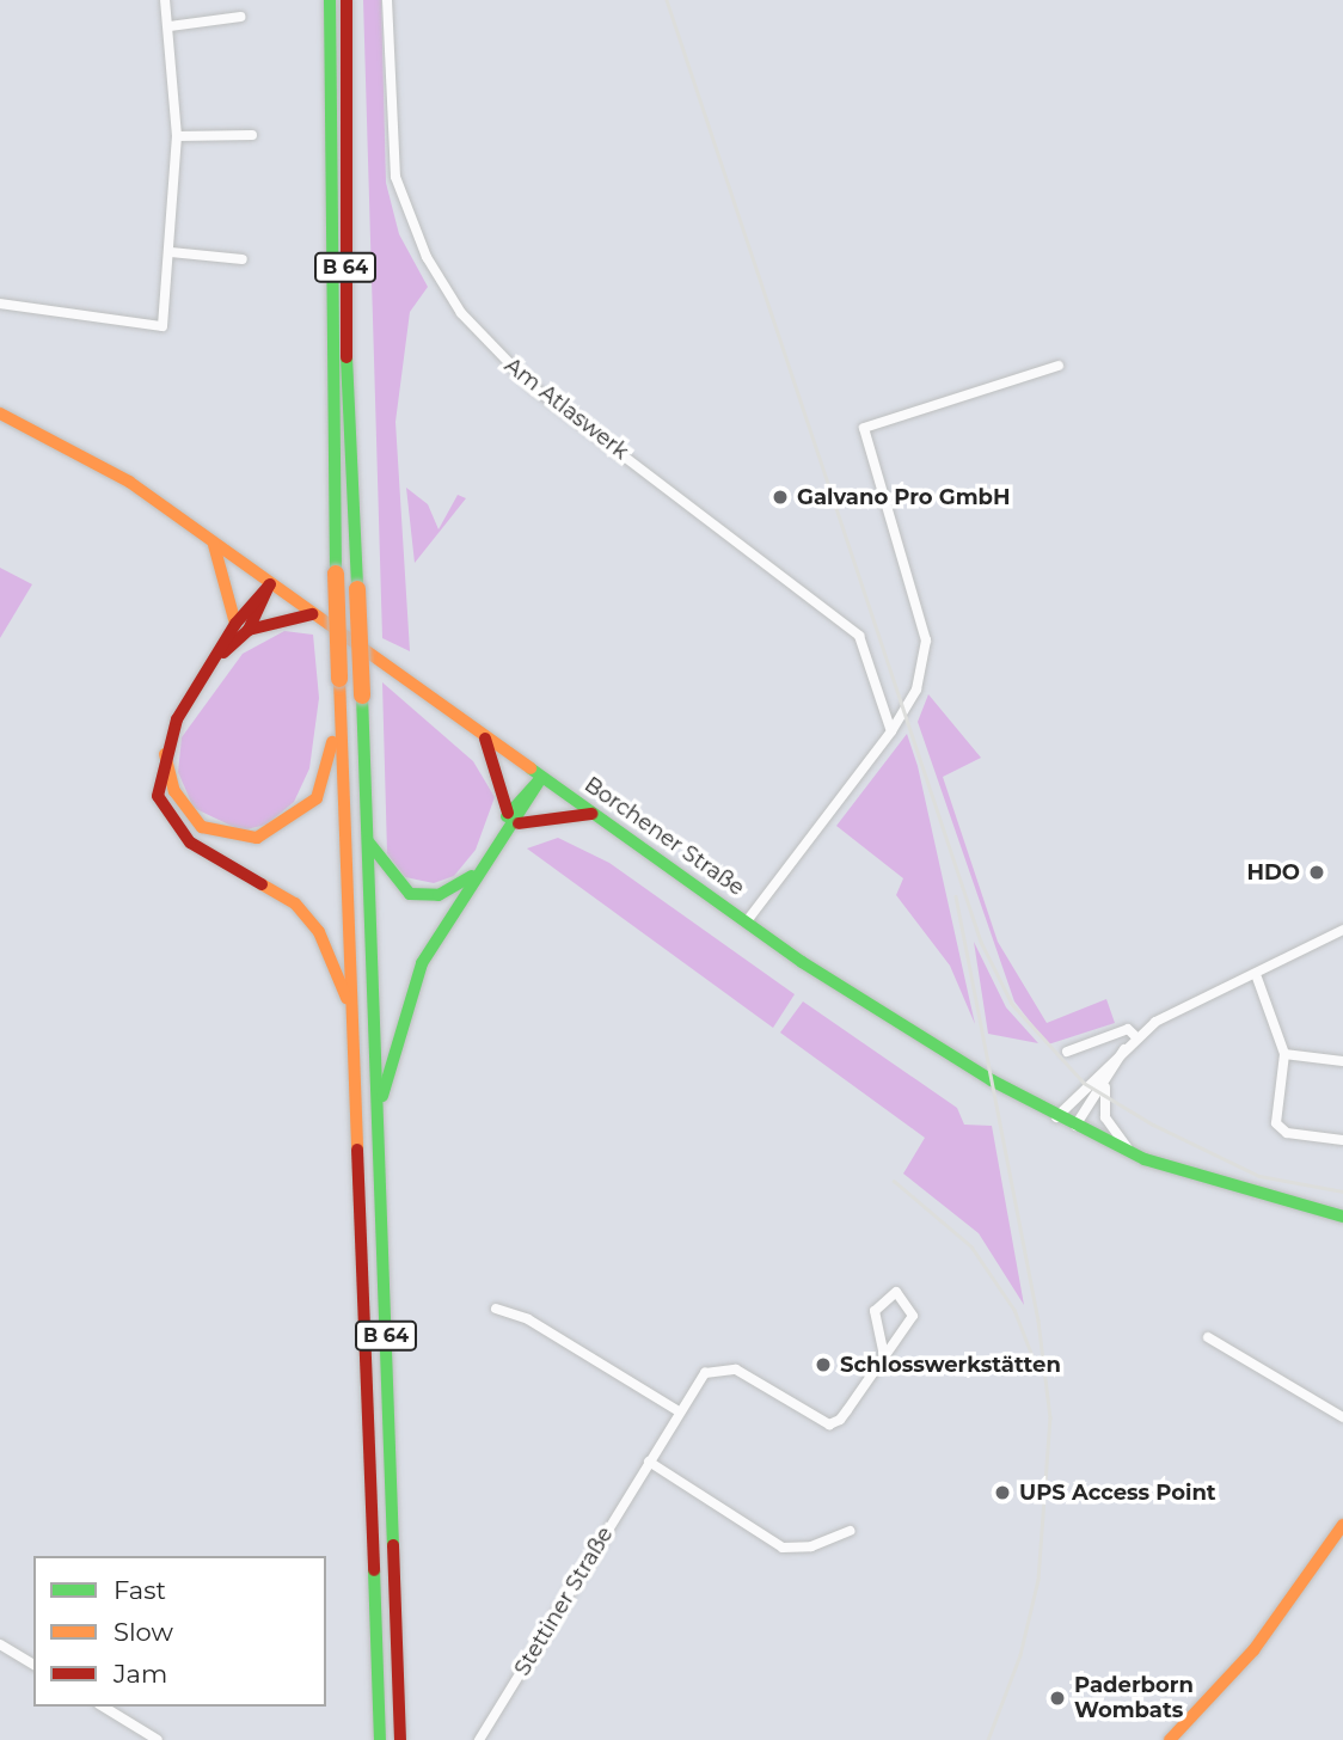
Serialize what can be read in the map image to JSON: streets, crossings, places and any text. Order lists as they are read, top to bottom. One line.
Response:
{"streets":{"main road":["B 64","Borchener Straße"],"street":["Am Atlaswerk","Stettiner Straße"]},"places":["Galvano Pro GmbH","HDO","Schlosswerkstätten","UPS Access Point","Paderborn Wombats"],"legend":["Fast","Slow","Jam"]}
